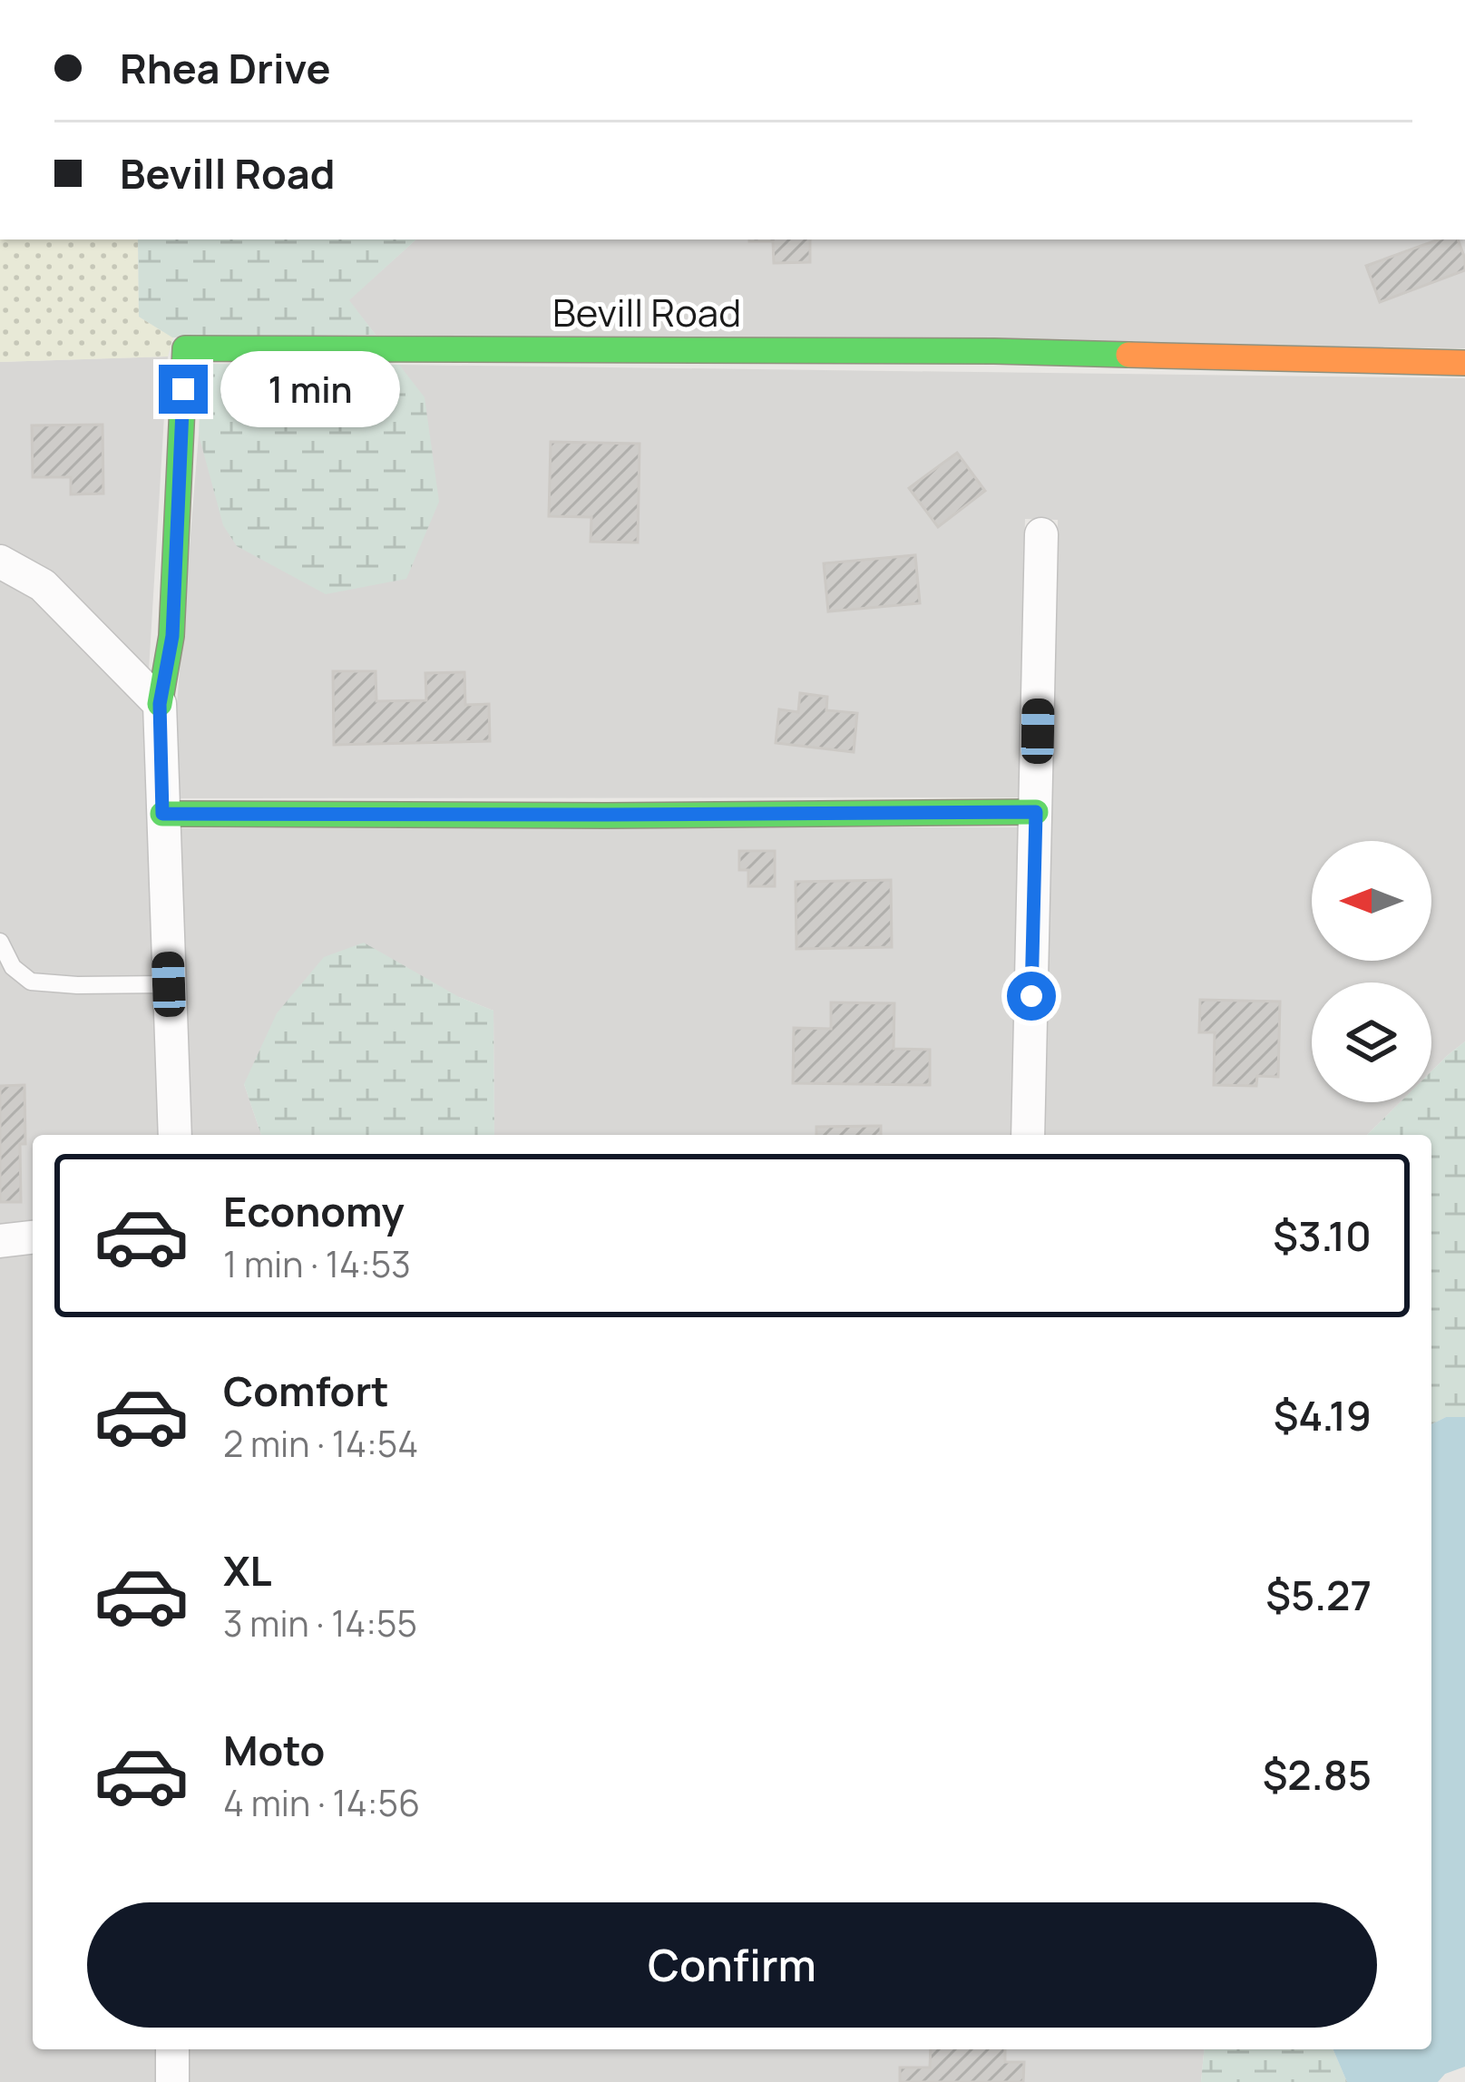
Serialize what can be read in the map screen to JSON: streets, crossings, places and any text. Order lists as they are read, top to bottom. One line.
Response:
{"streets":{"street":["Bevill Road"]},"north":"left","page":{"banner":["Rhea Drive","Bevill Road"],"bubble":"1 min","list":[{"name":"Economy","note":"1 min · 14:53","value":"$3.10"},{"name":"Comfort","note":"2 min · 14:54","value":"$4.19"},{"name":"XL","note":"3 min · 14:55","value":"$5.27"},{"name":"Moto","note":"4 min · 14:56","value":"$2.85"}],"buttons":"Confirm"}}
